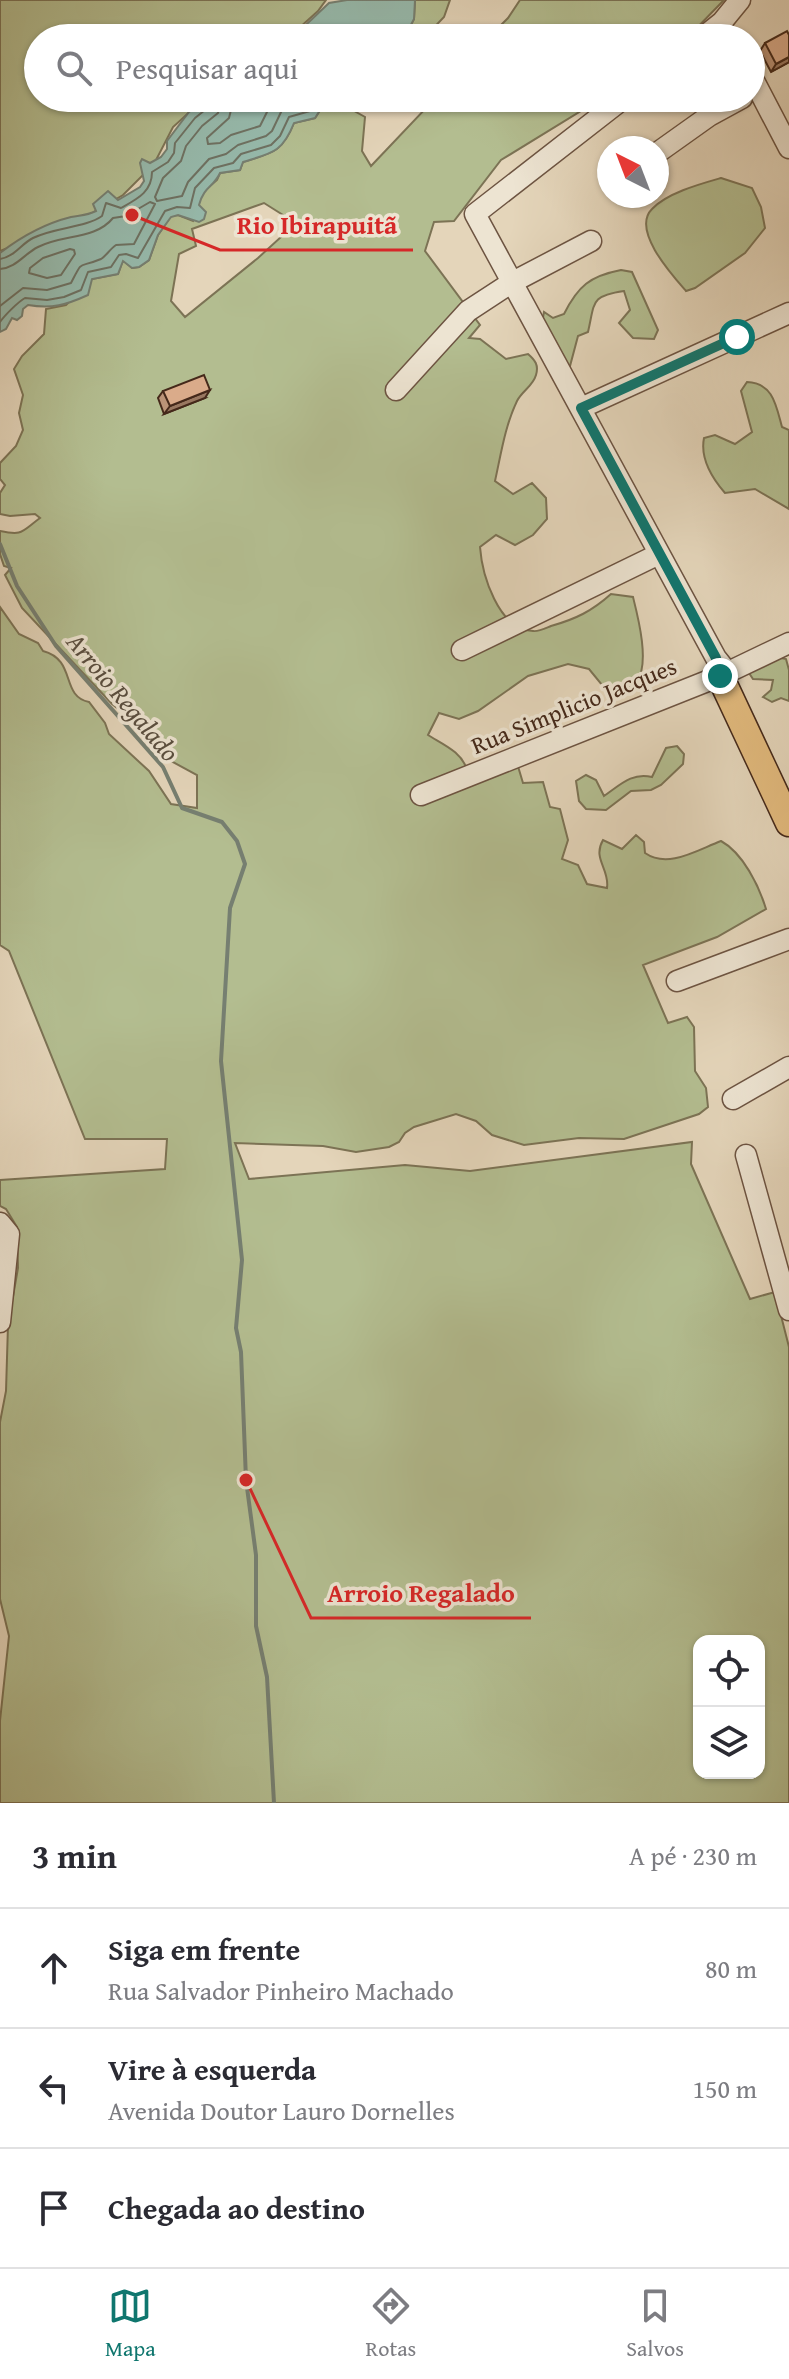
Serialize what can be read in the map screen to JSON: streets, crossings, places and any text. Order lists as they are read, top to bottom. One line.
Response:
{"streets":{"street":["Rua Simplicio Jacques"]},"water":["Arroio Regalado"],"places":["Rio Ibirapuitã","Arroio Regalado"],"north":"top left","page":{"search":"Pesquisar aqui","heading":["3 min","A pé · 230 m"],"list":[["Siga em frente","Rua Salvador Pinheiro Machado","80 m"],["Vire à esquerda","Avenida Doutor Lauro Dornelles","150 m"],"Chegada ao destino"],"nav":["Mapa","Rotas","Salvos"]}}
